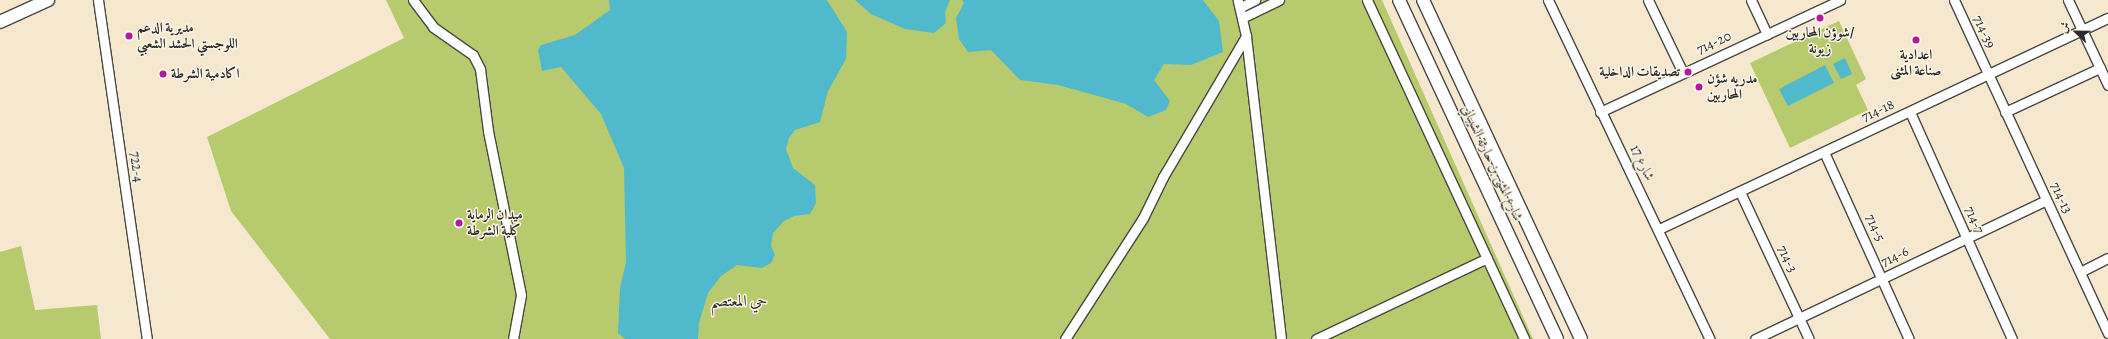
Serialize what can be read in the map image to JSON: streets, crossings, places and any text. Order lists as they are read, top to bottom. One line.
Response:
{"streets":{"main road":["شارع المثنى بن حارثة الشيباني"],"street":["714-39","714-20","714-18","شارع 17","722-4","714-13","714-7","714-5","714-6","714-3"]},"crossings":[["714-39","714-18"],["714-39","714-13"],["714-20","شارع 17"],["714-18","شارع 17"],["714-18","714-13"],["714-18","714-7"],["714-18","714-5"],["714-18","714-3"],["714-13","714-6"],["714-7","714-6"],["714-5","714-6"],["714-6","714-3"]],"districts":["حي المعتصم"],"places":["شوؤن المحاربين/ زيونة","مديرية الدعم اللوجستي الحشد الشعبي","اعدادية صناعة المثنى","تصديقات الداخلية","اكادمية الشرطة","مدريه شؤن المحاربين","ميدان الرماية كلية الشرطة"],"north":"left"}
